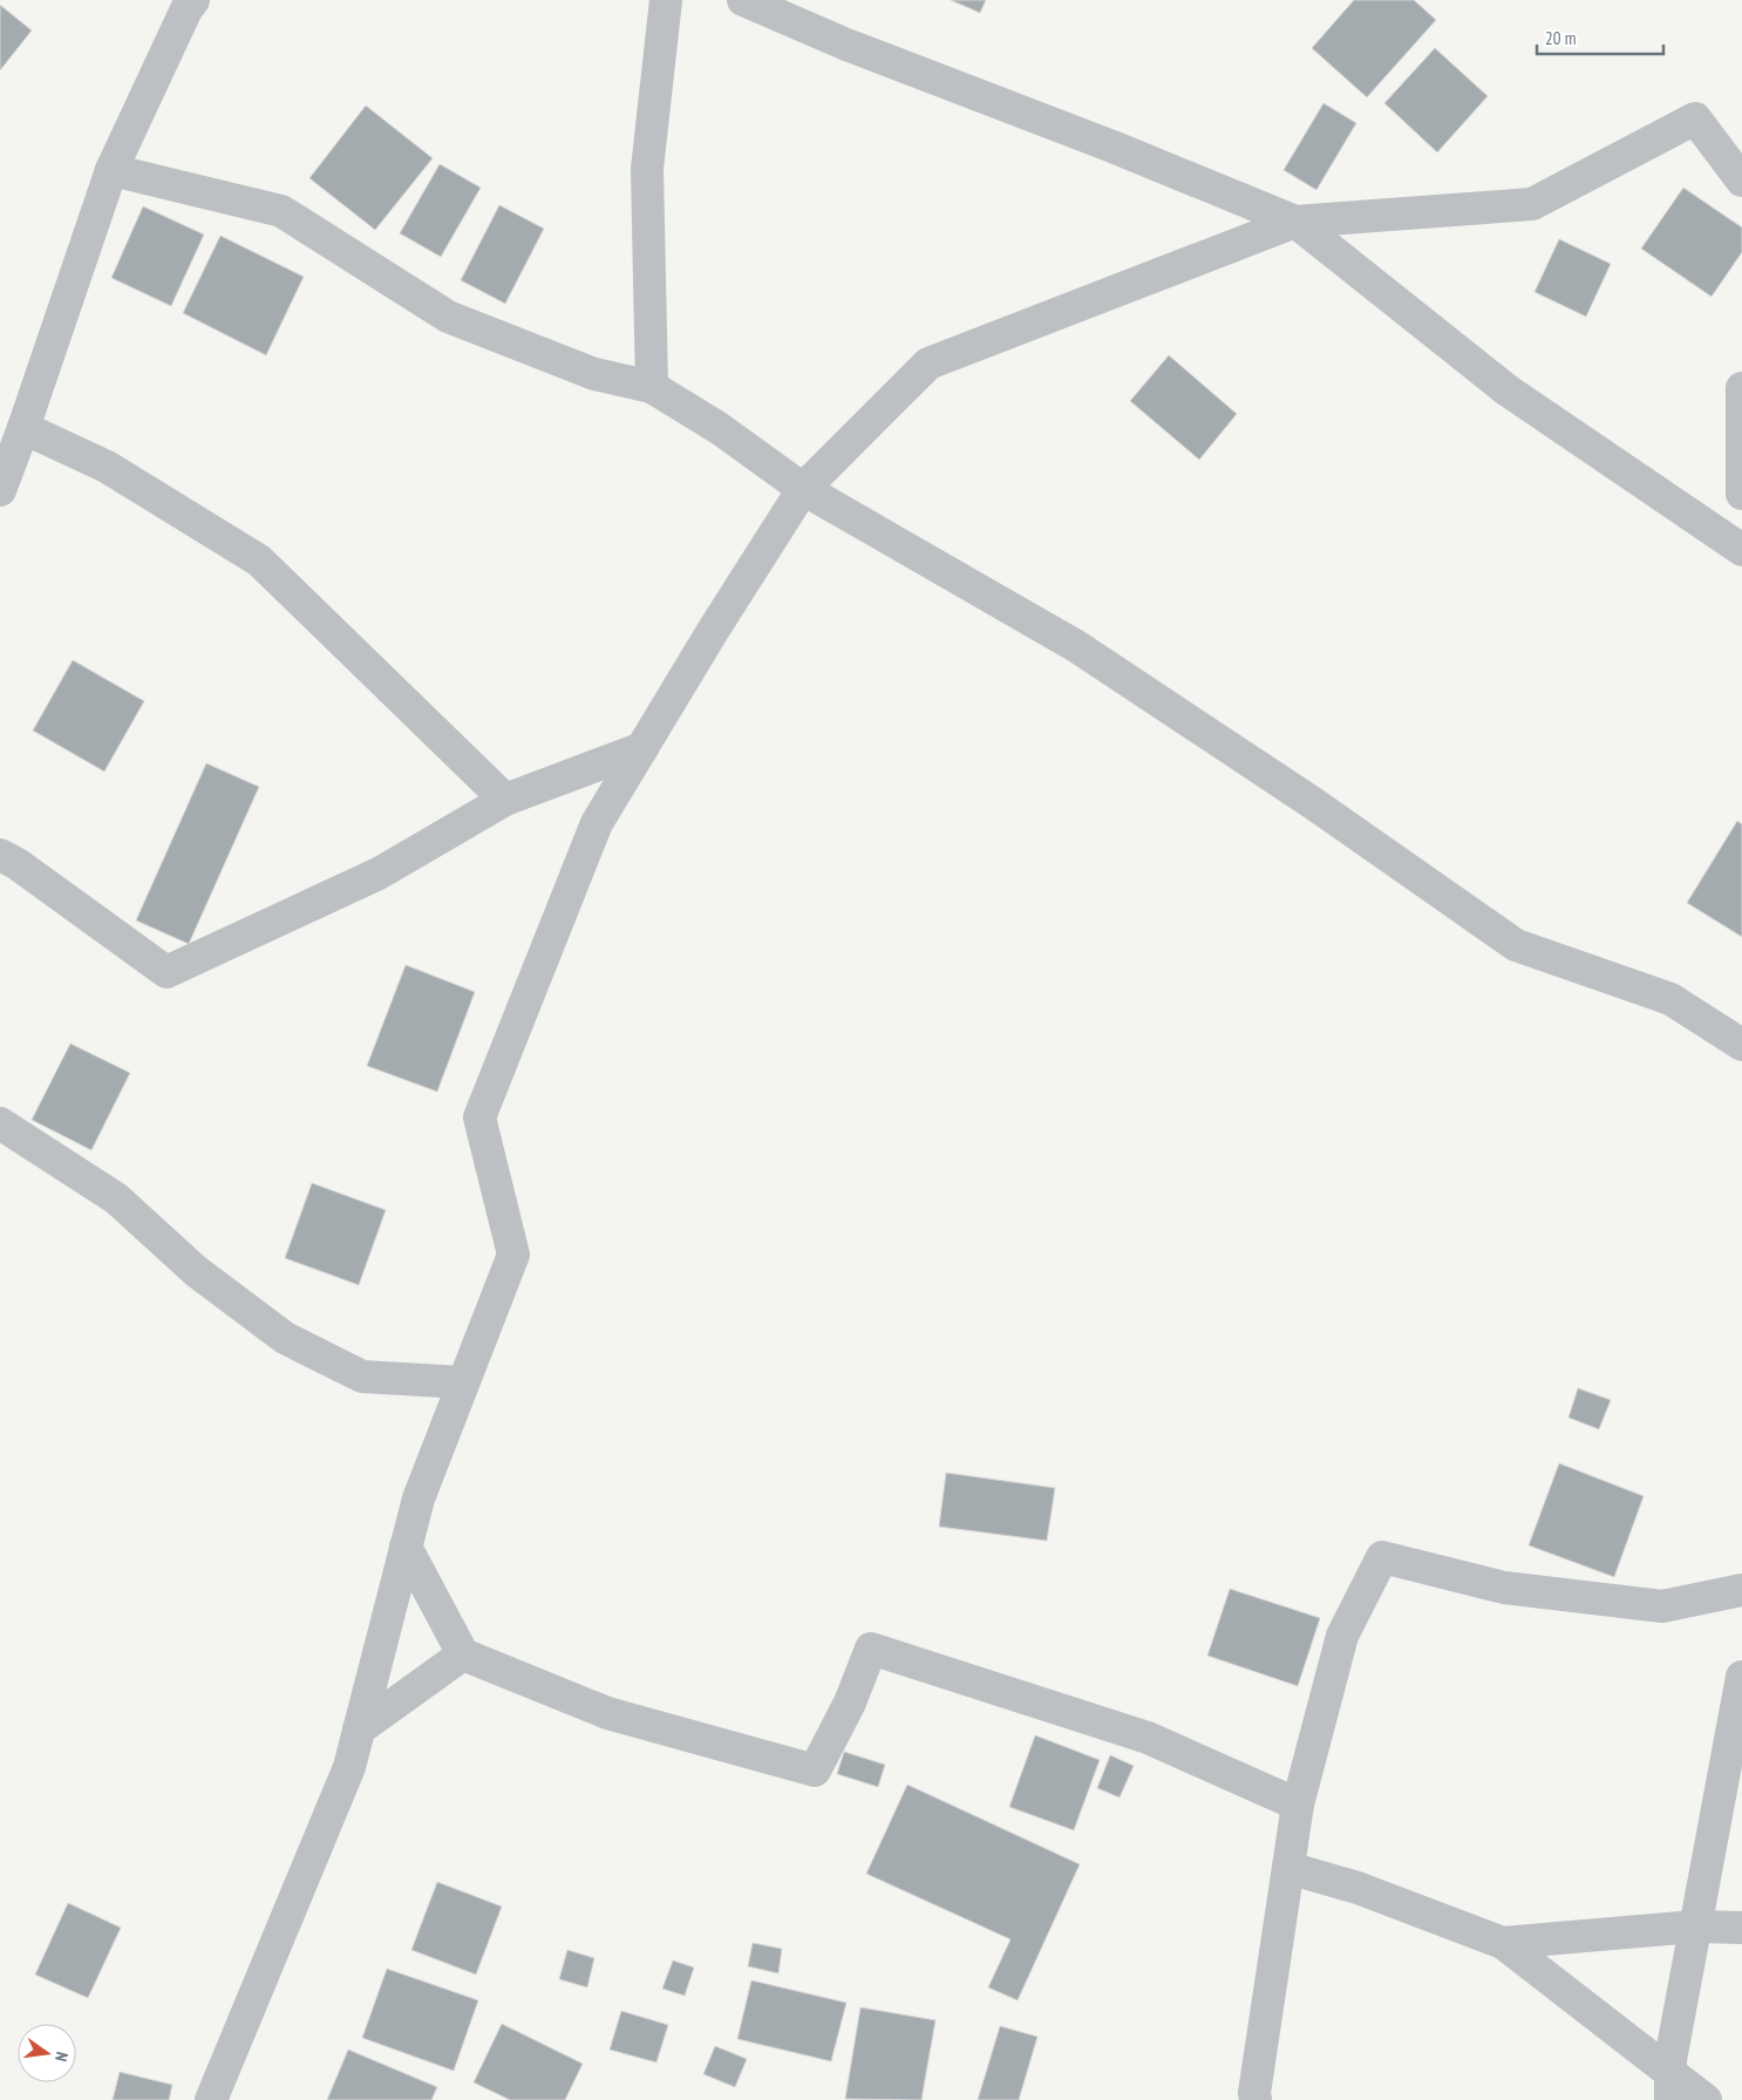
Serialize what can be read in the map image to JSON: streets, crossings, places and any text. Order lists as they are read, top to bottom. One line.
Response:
{"scale_bar":"20 m","north":"right"}
